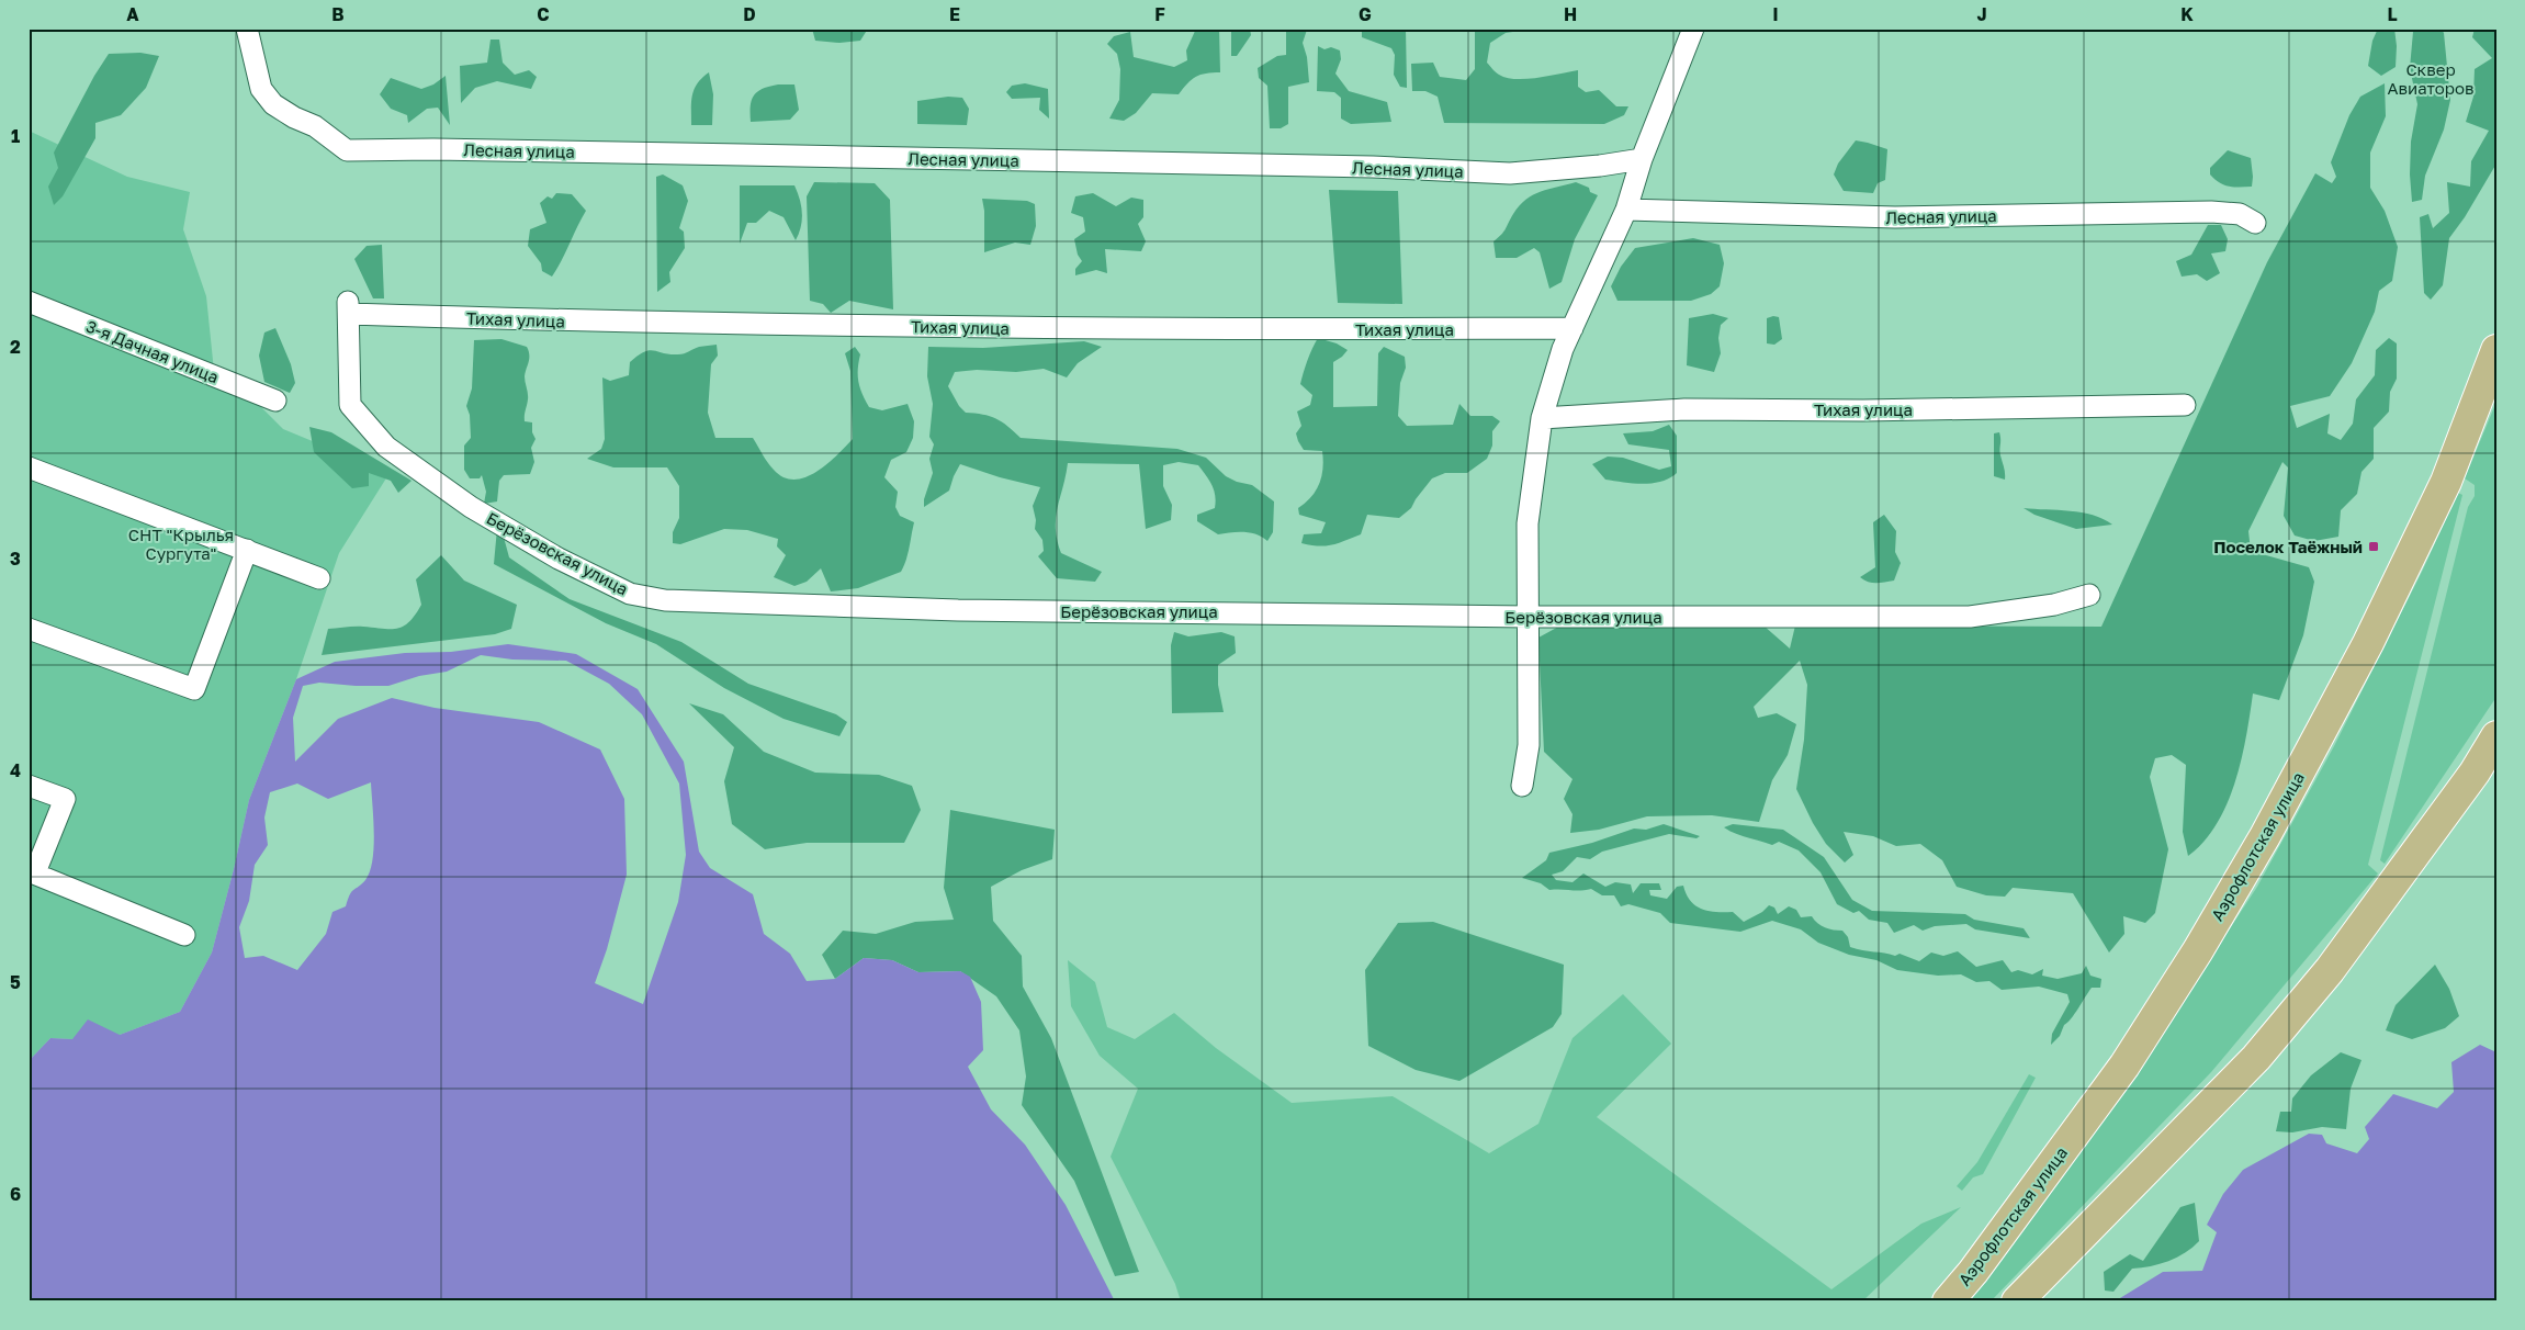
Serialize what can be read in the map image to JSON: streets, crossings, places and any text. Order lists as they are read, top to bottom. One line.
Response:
{"streets":{"main road":["Аэрофлотская улица"],"street":["Лесная улица","Тихая улица","3-я Дачная улица","Берёзовская улица"]},"crossings":[["Тихая улица","Берёзовская улица"]],"parks":["Сквер Авиаторов","CНТ \"Крылья Сургута\""],"places":{"transit":["Поселок Таёжный"]},"grid":{"columns":["A","B","C","D","E","F","G","H","I","J","K","L"],"rows":["1","2","3","4","5","6"]}}
